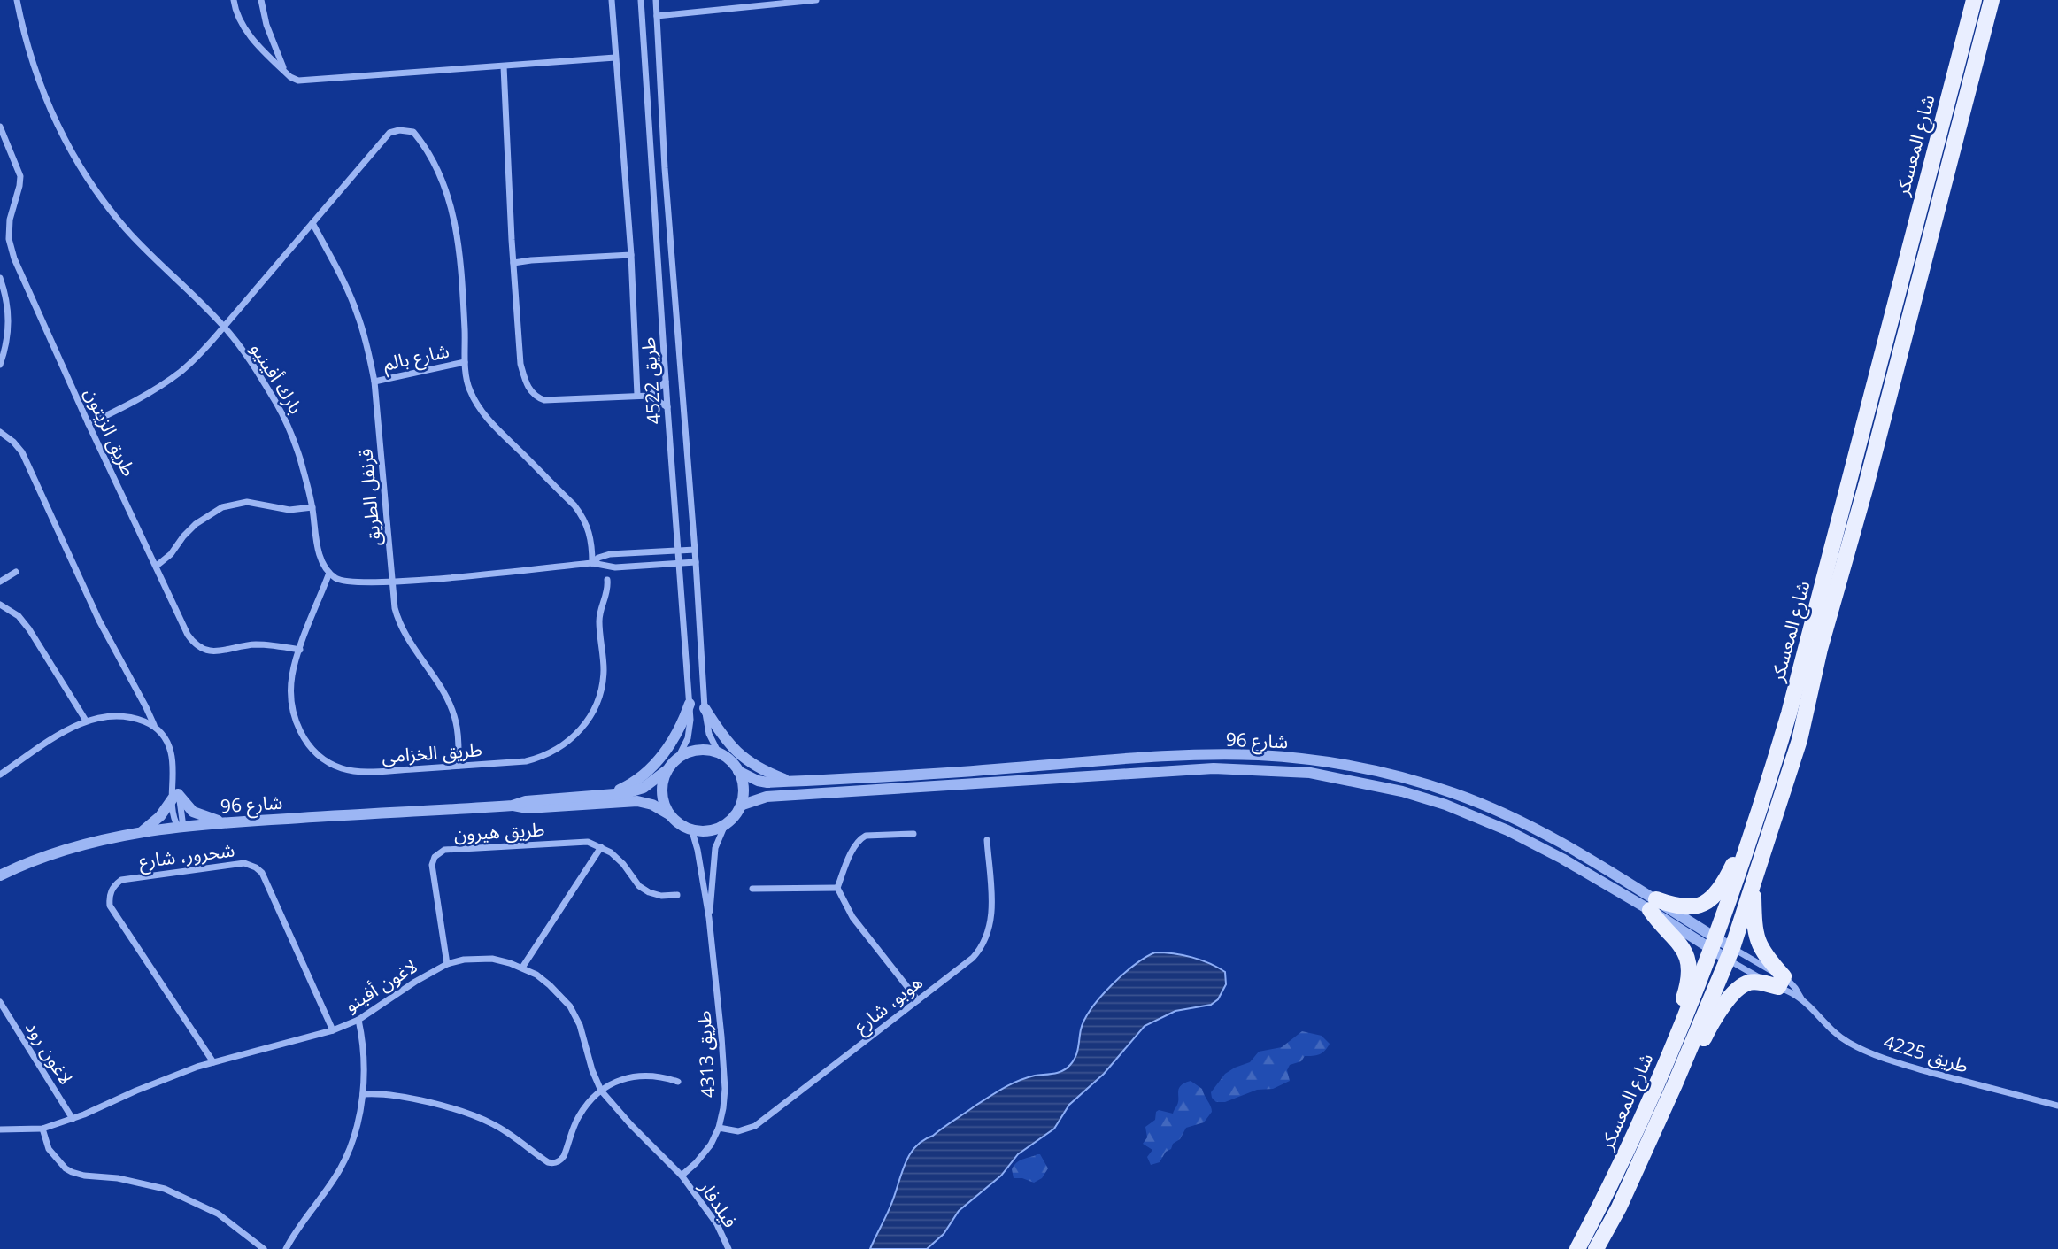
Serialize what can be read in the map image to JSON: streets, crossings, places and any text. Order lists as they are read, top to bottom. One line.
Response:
{"streets":{"main road":["شارع المعسكر"],"street":["شارع بالم","بارك أفينيو","طريق 4522","طريق الزيتون","قرنفل الطريق","شارع 96","طريق الخزامى","طريق هيرون","شحرور، شارع","لاغون أفينو","هوبو، شارع","لاغون رود","طريق 4225","طريق 4313","فيلدفار"]},"crossings":[["شارع المعسكر","شارع 96"],["شارع المعسكر","طريق 4225"],["شارع بالم","قرنفل الطريق"],["بارك أفينيو","طريق الزيتون"],["بارك أفينيو","طريق الخزامى"],["طريق 4522","شارع 96"],["طريق 4522","طريق 4313"],["طريق الزيتون","طريق الخزامى"],["قرنفل الطريق","طريق الخزامى"],["شارع 96","طريق 4225"],["شارع 96","طريق 4313"],["طريق هيرون","لاغون أفينو"],["شحرور، شارع","لاغون أفينو"],["لاغون أفينو","لاغون رود"],["لاغون أفينو","طريق 4313"],["لاغون أفينو","فيلدفار"],["هوبو، شارع","طريق 4313"],["طريق 4313","فيلدفار"]]}
